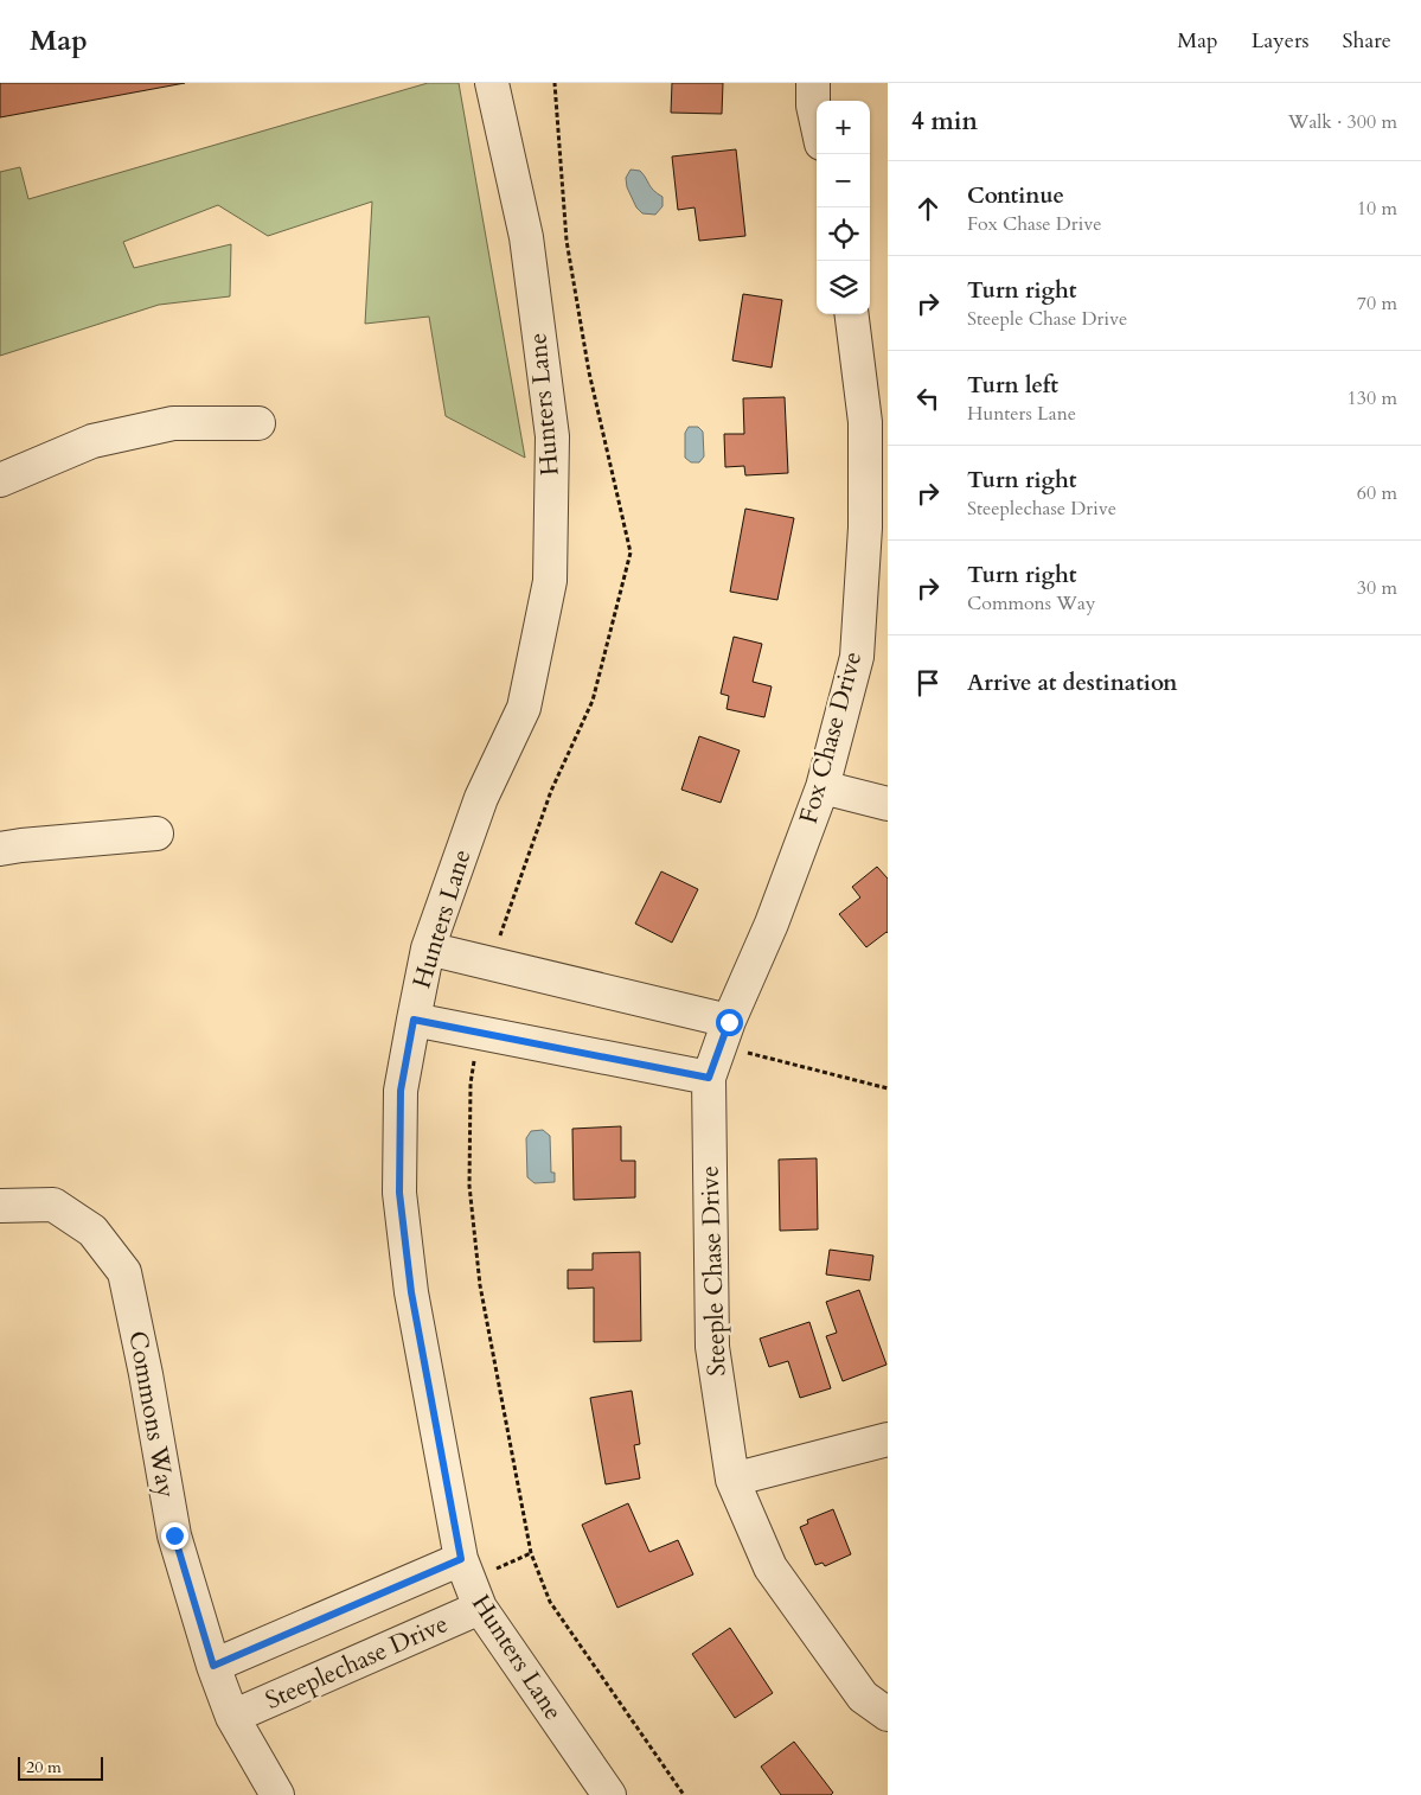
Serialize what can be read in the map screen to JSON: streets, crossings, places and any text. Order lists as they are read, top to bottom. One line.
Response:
{"streets":{"street":["Hunters Lane","Fox Chase Drive","Steeple Chase Drive","Commons Way","Steeplechase Drive"]},"crossings":[["Hunters Lane","Steeplechase Drive"],["Fox Chase Drive","Steeple Chase Drive"],["Commons Way","Steeplechase Drive"]],"scale_bar":"20 m","page":{"header":"Map","nav":["Map","Layers","Share"],"heading":["4 min","Walk · 300 m"],"map_buttons":["+","−"],"list":[["Continue","Fox Chase Drive","10 m"],["Turn right","Steeple Chase Drive","70 m"],["Turn left","Hunters Lane","130 m"],["Turn right","Steeplechase Drive","60 m"],["Turn right","Commons Way","30 m"],"Arrive at destination"],"scale":"20 m"}}
